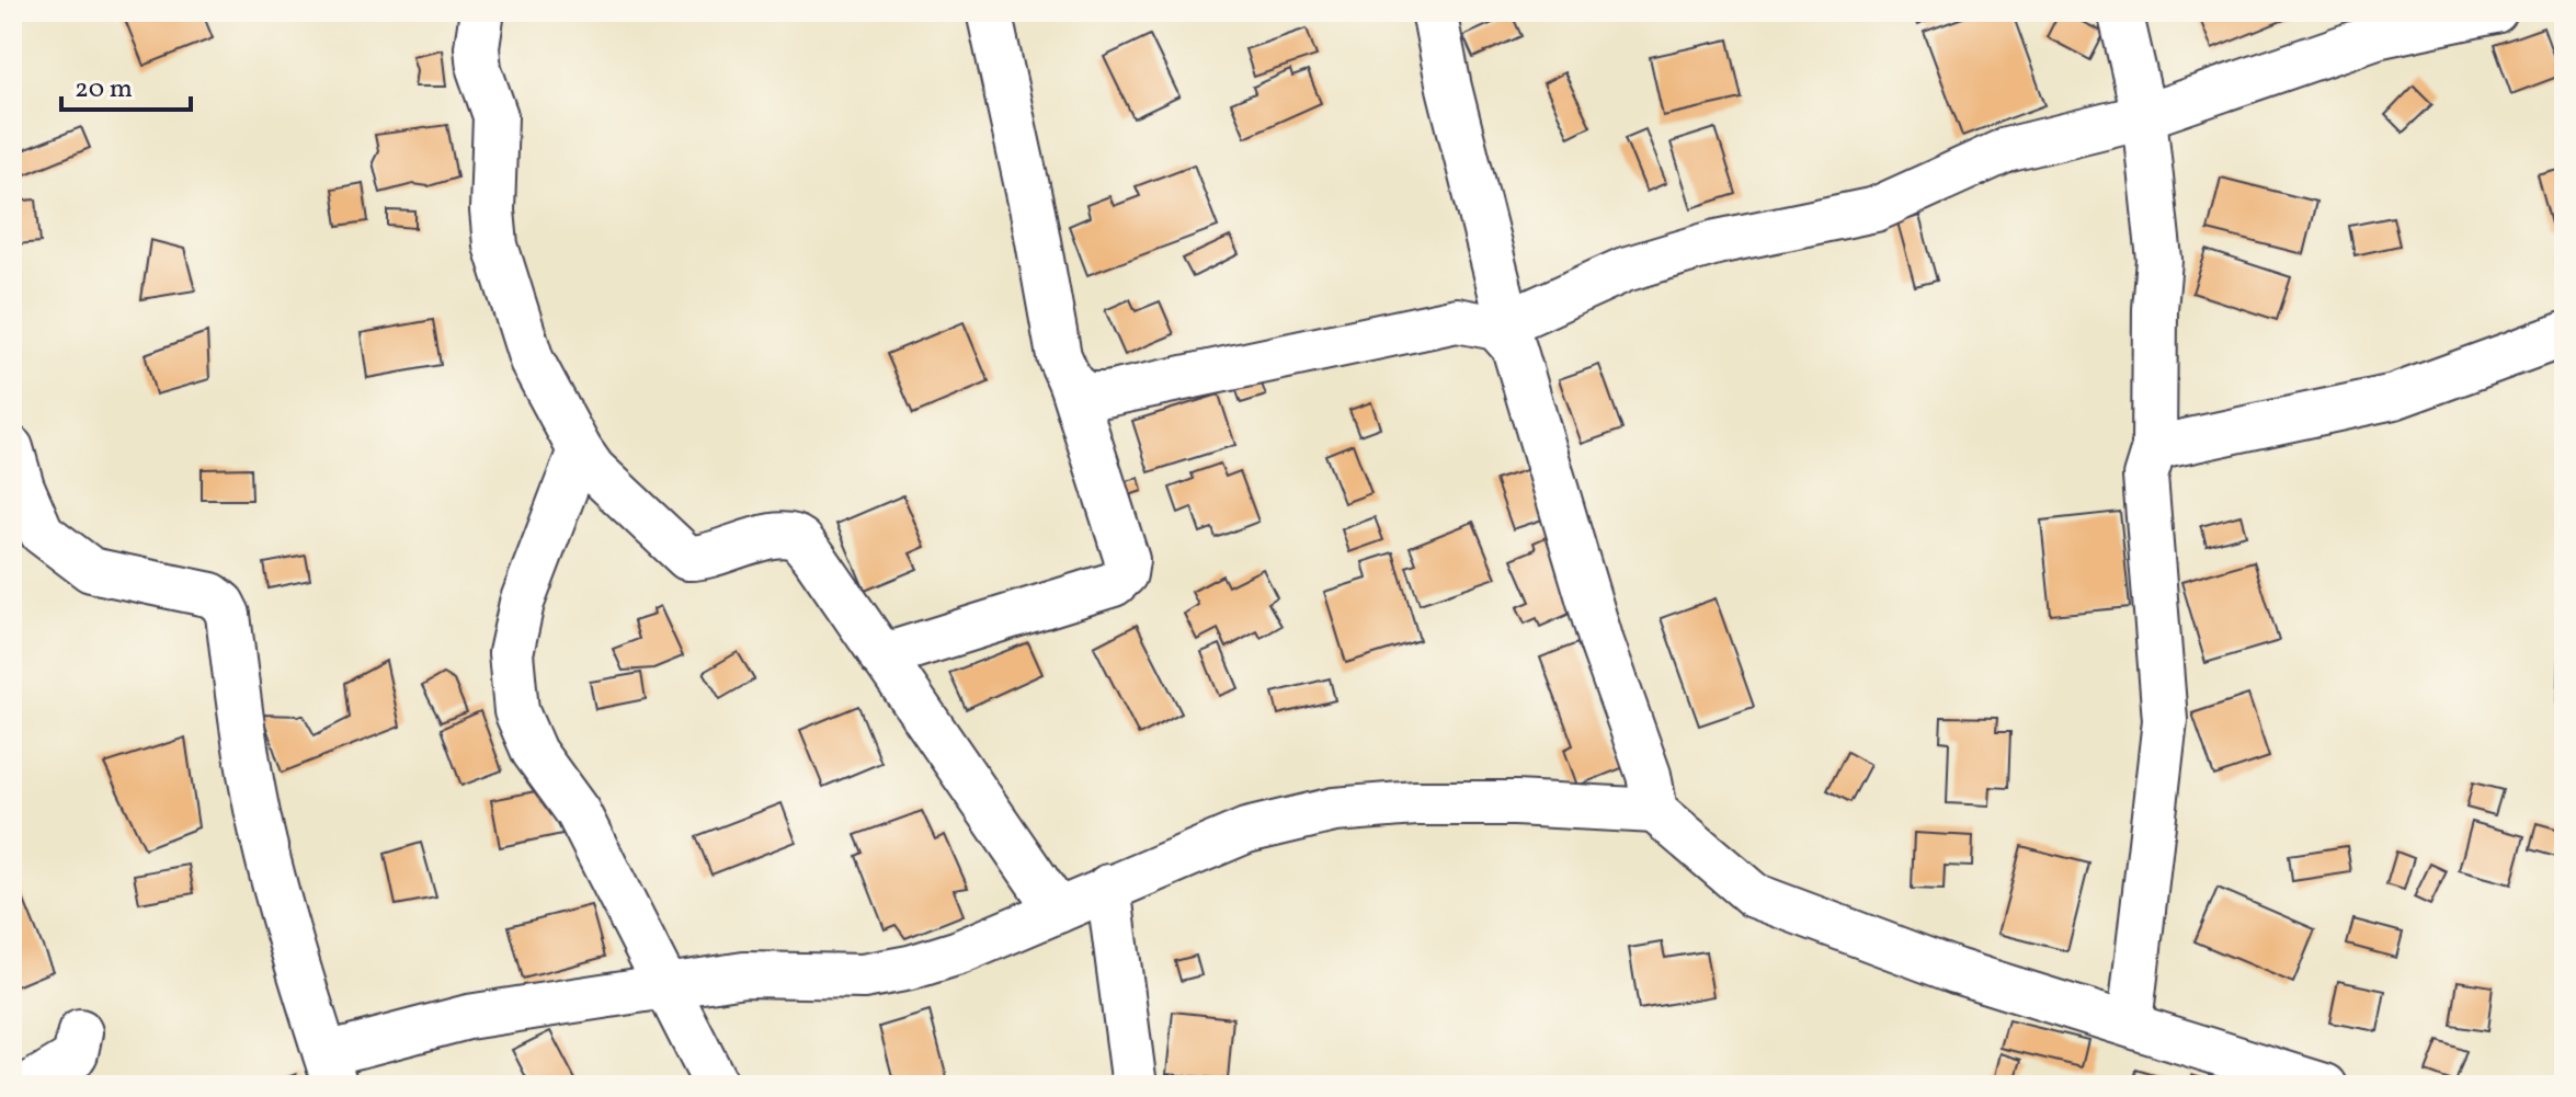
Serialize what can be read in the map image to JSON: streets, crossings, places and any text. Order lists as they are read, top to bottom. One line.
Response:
{"scale_bar":"20 m"}
